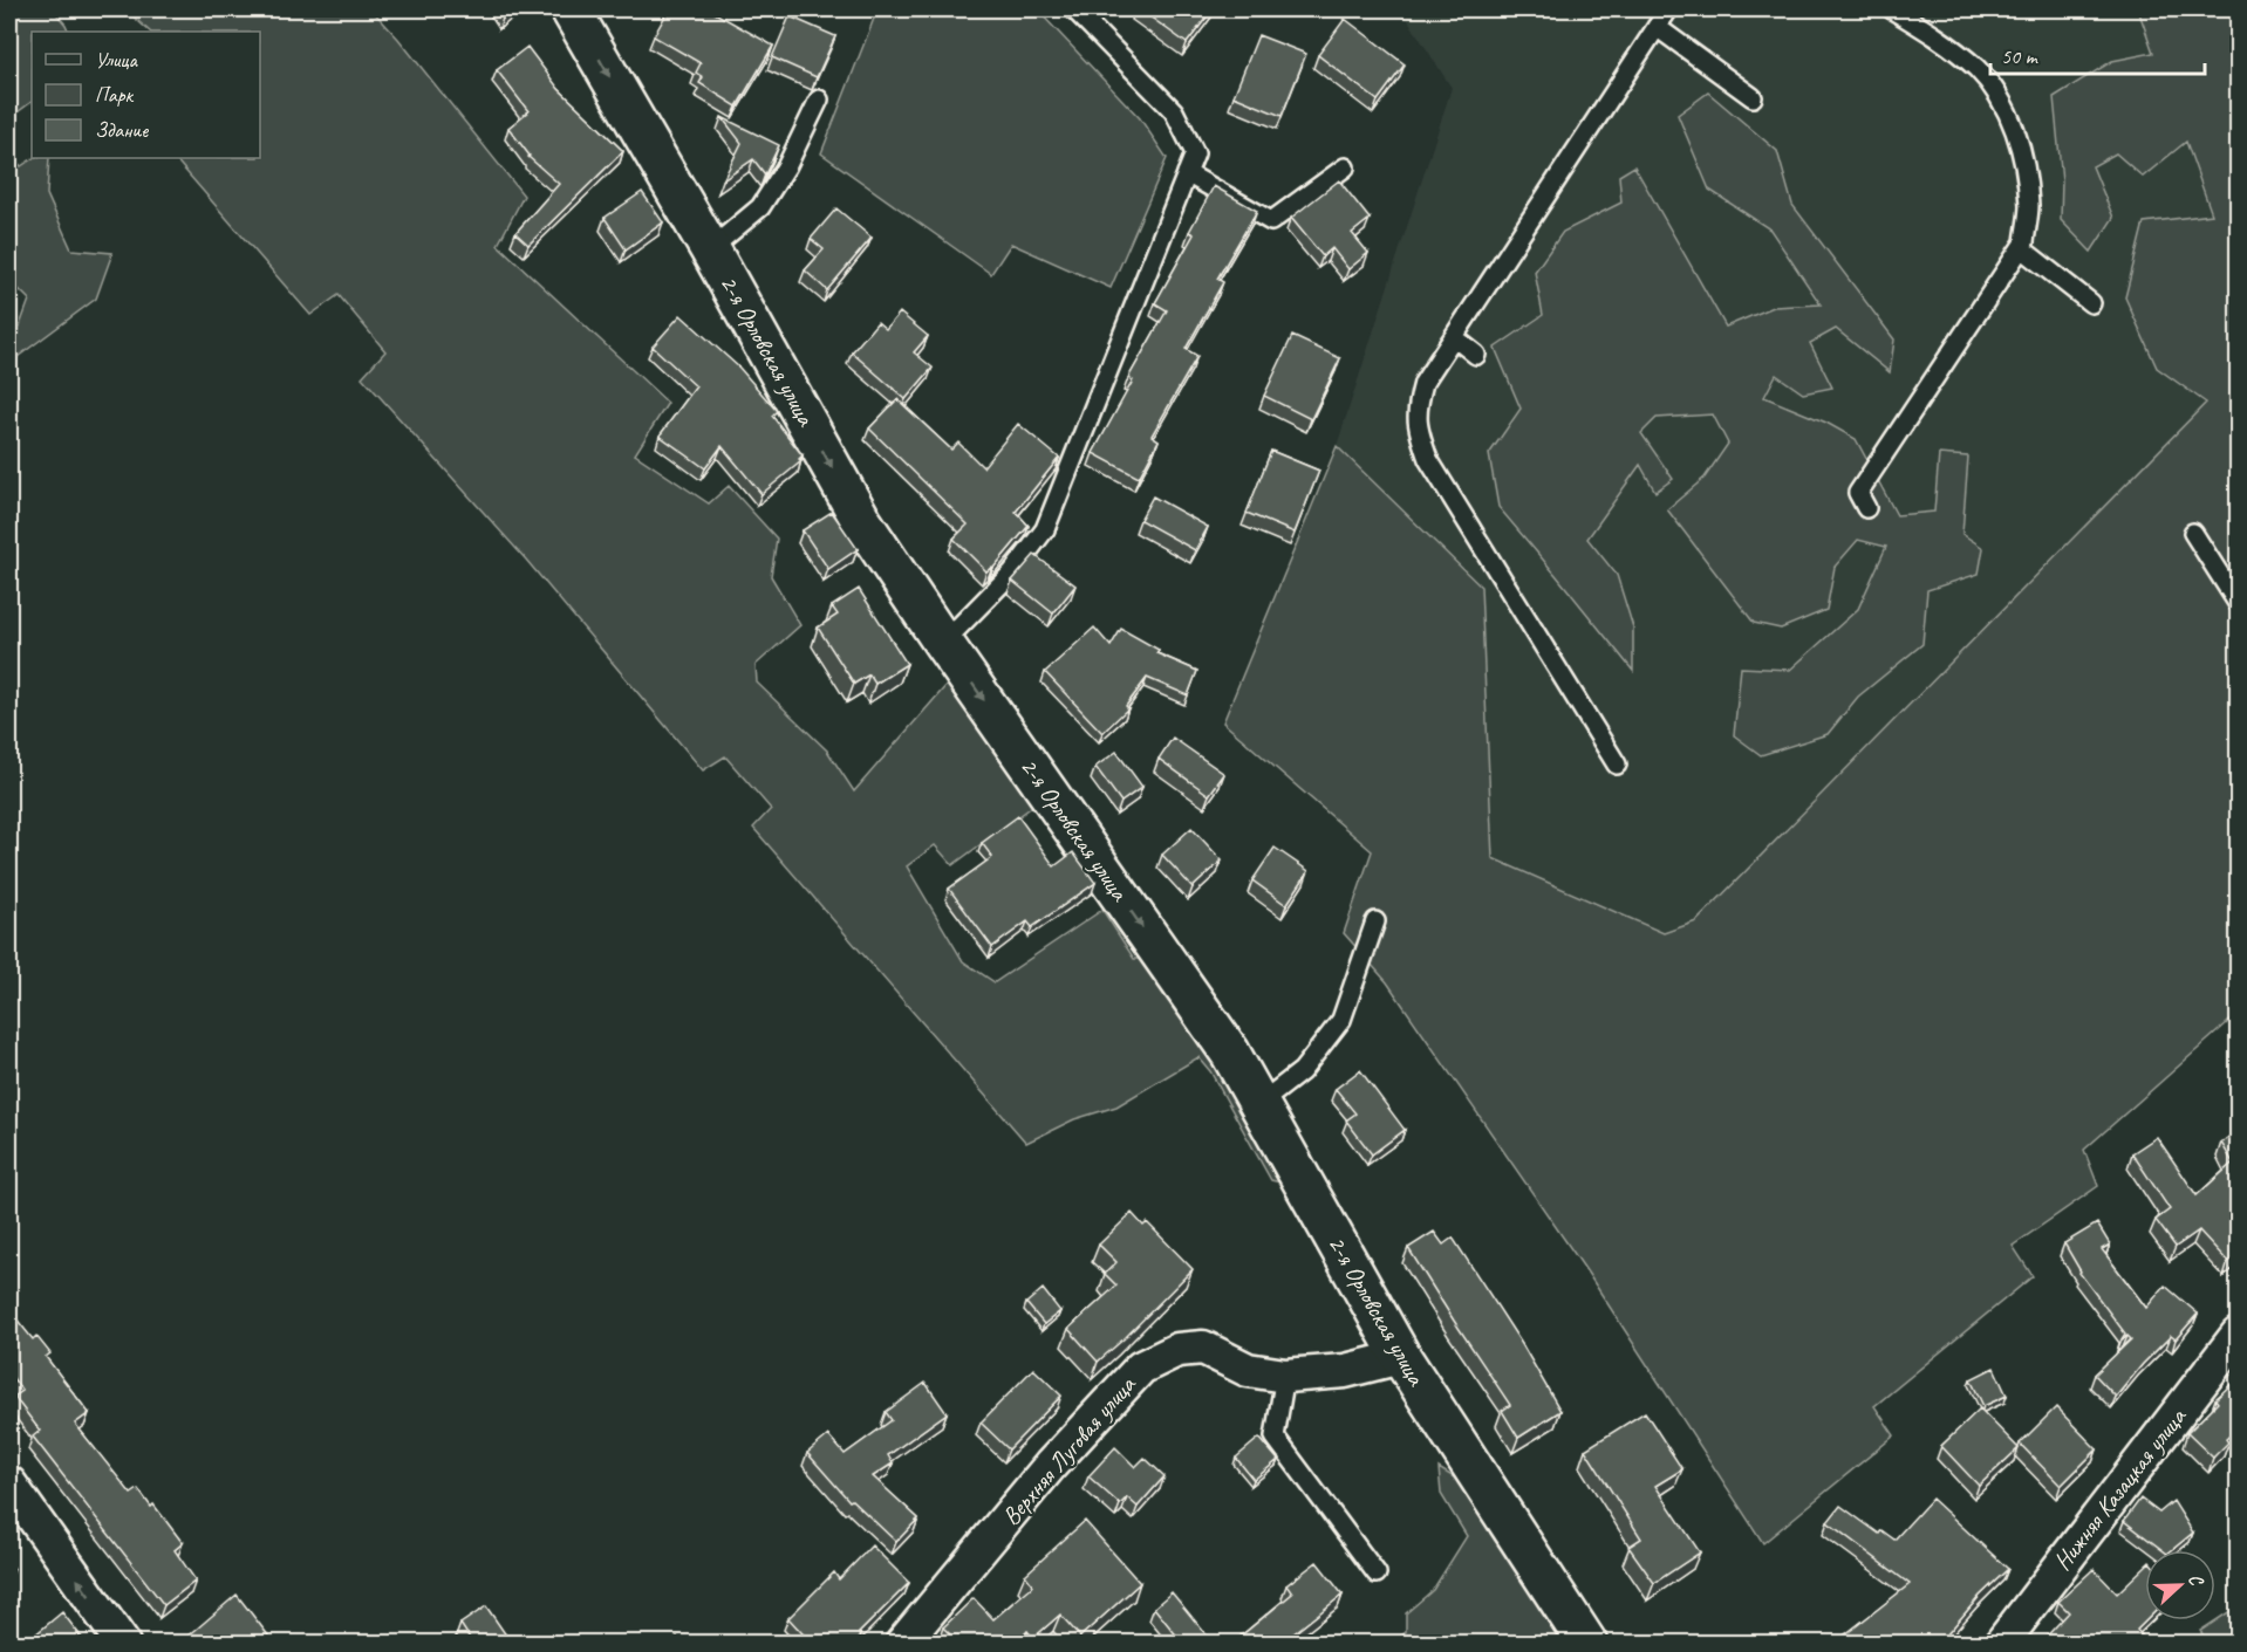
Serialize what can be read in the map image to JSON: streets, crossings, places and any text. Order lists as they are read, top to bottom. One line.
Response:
{"streets":{"street":["2-я Орловская улица","Верхняя Луговая улица","Нижняя Казацкая улица"]},"crossings":[["2-я Орловская улица","Верхняя Луговая улица"]],"one_way":["2-я Орловская улица"],"legend":["Улица","Парк","Здание"],"scale_bar":"50 m","north":"right"}
